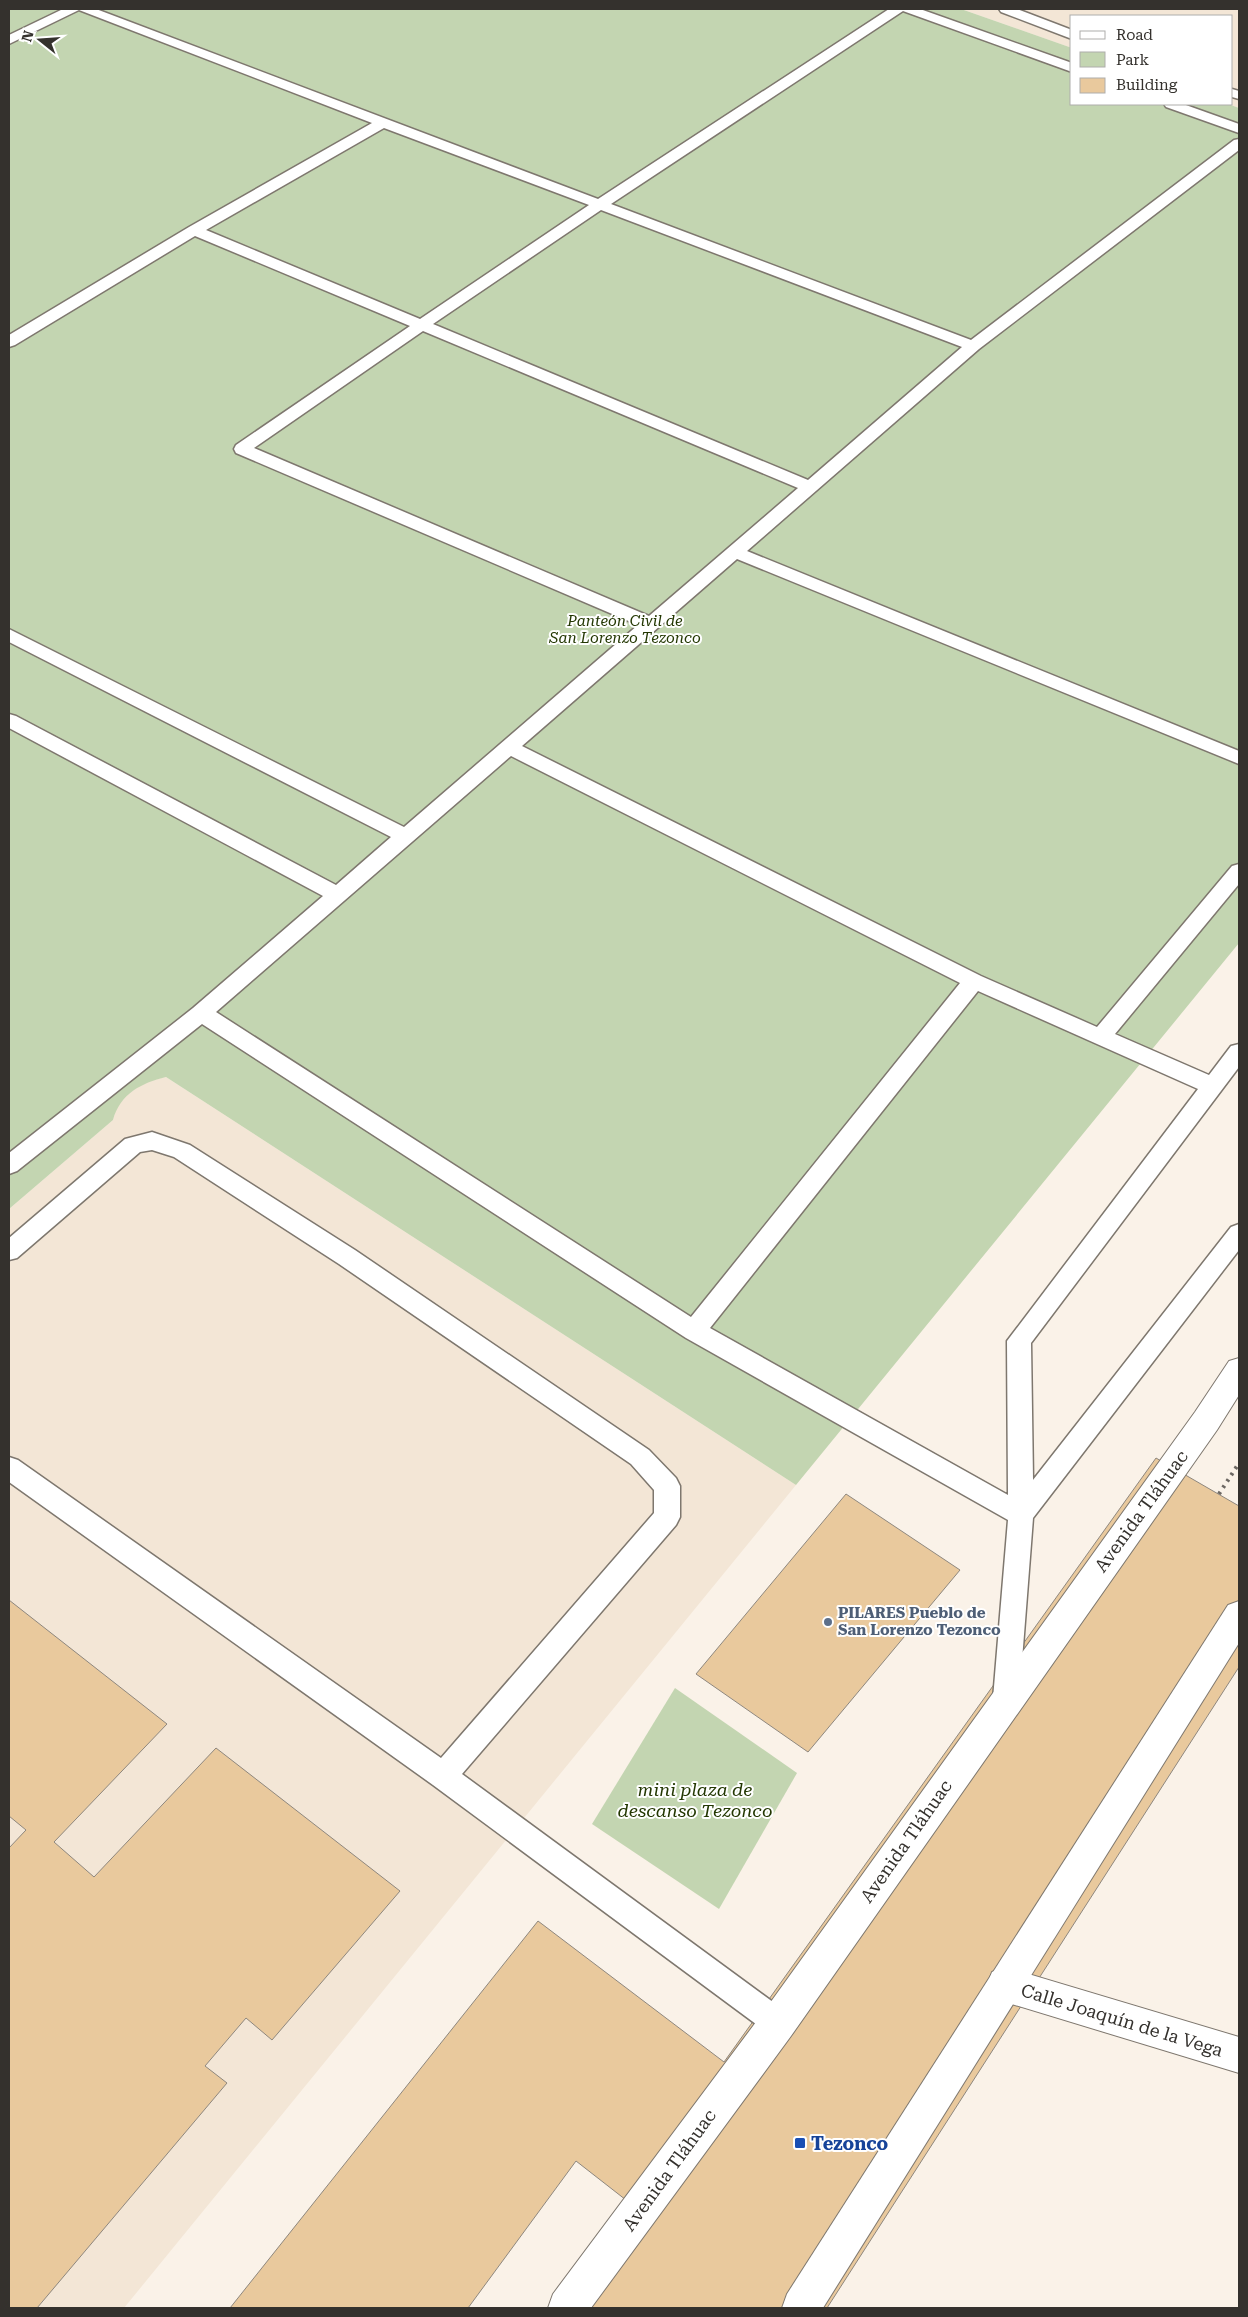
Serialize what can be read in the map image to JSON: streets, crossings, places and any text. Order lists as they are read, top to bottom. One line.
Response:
{"streets":{"main road":["Avenida Tláhuac","Calle Joaquín de la Vega"]},"parks":["Panteón Civil de San Lorenzo Tezonco","mini plaza de descanso Tezonco"],"places":{"other":["PILARES Pueblo de San Lorenzo Tezonco"],"transit":["Tezonco"]},"legend":["Road","Park","Building"],"north":"left"}
